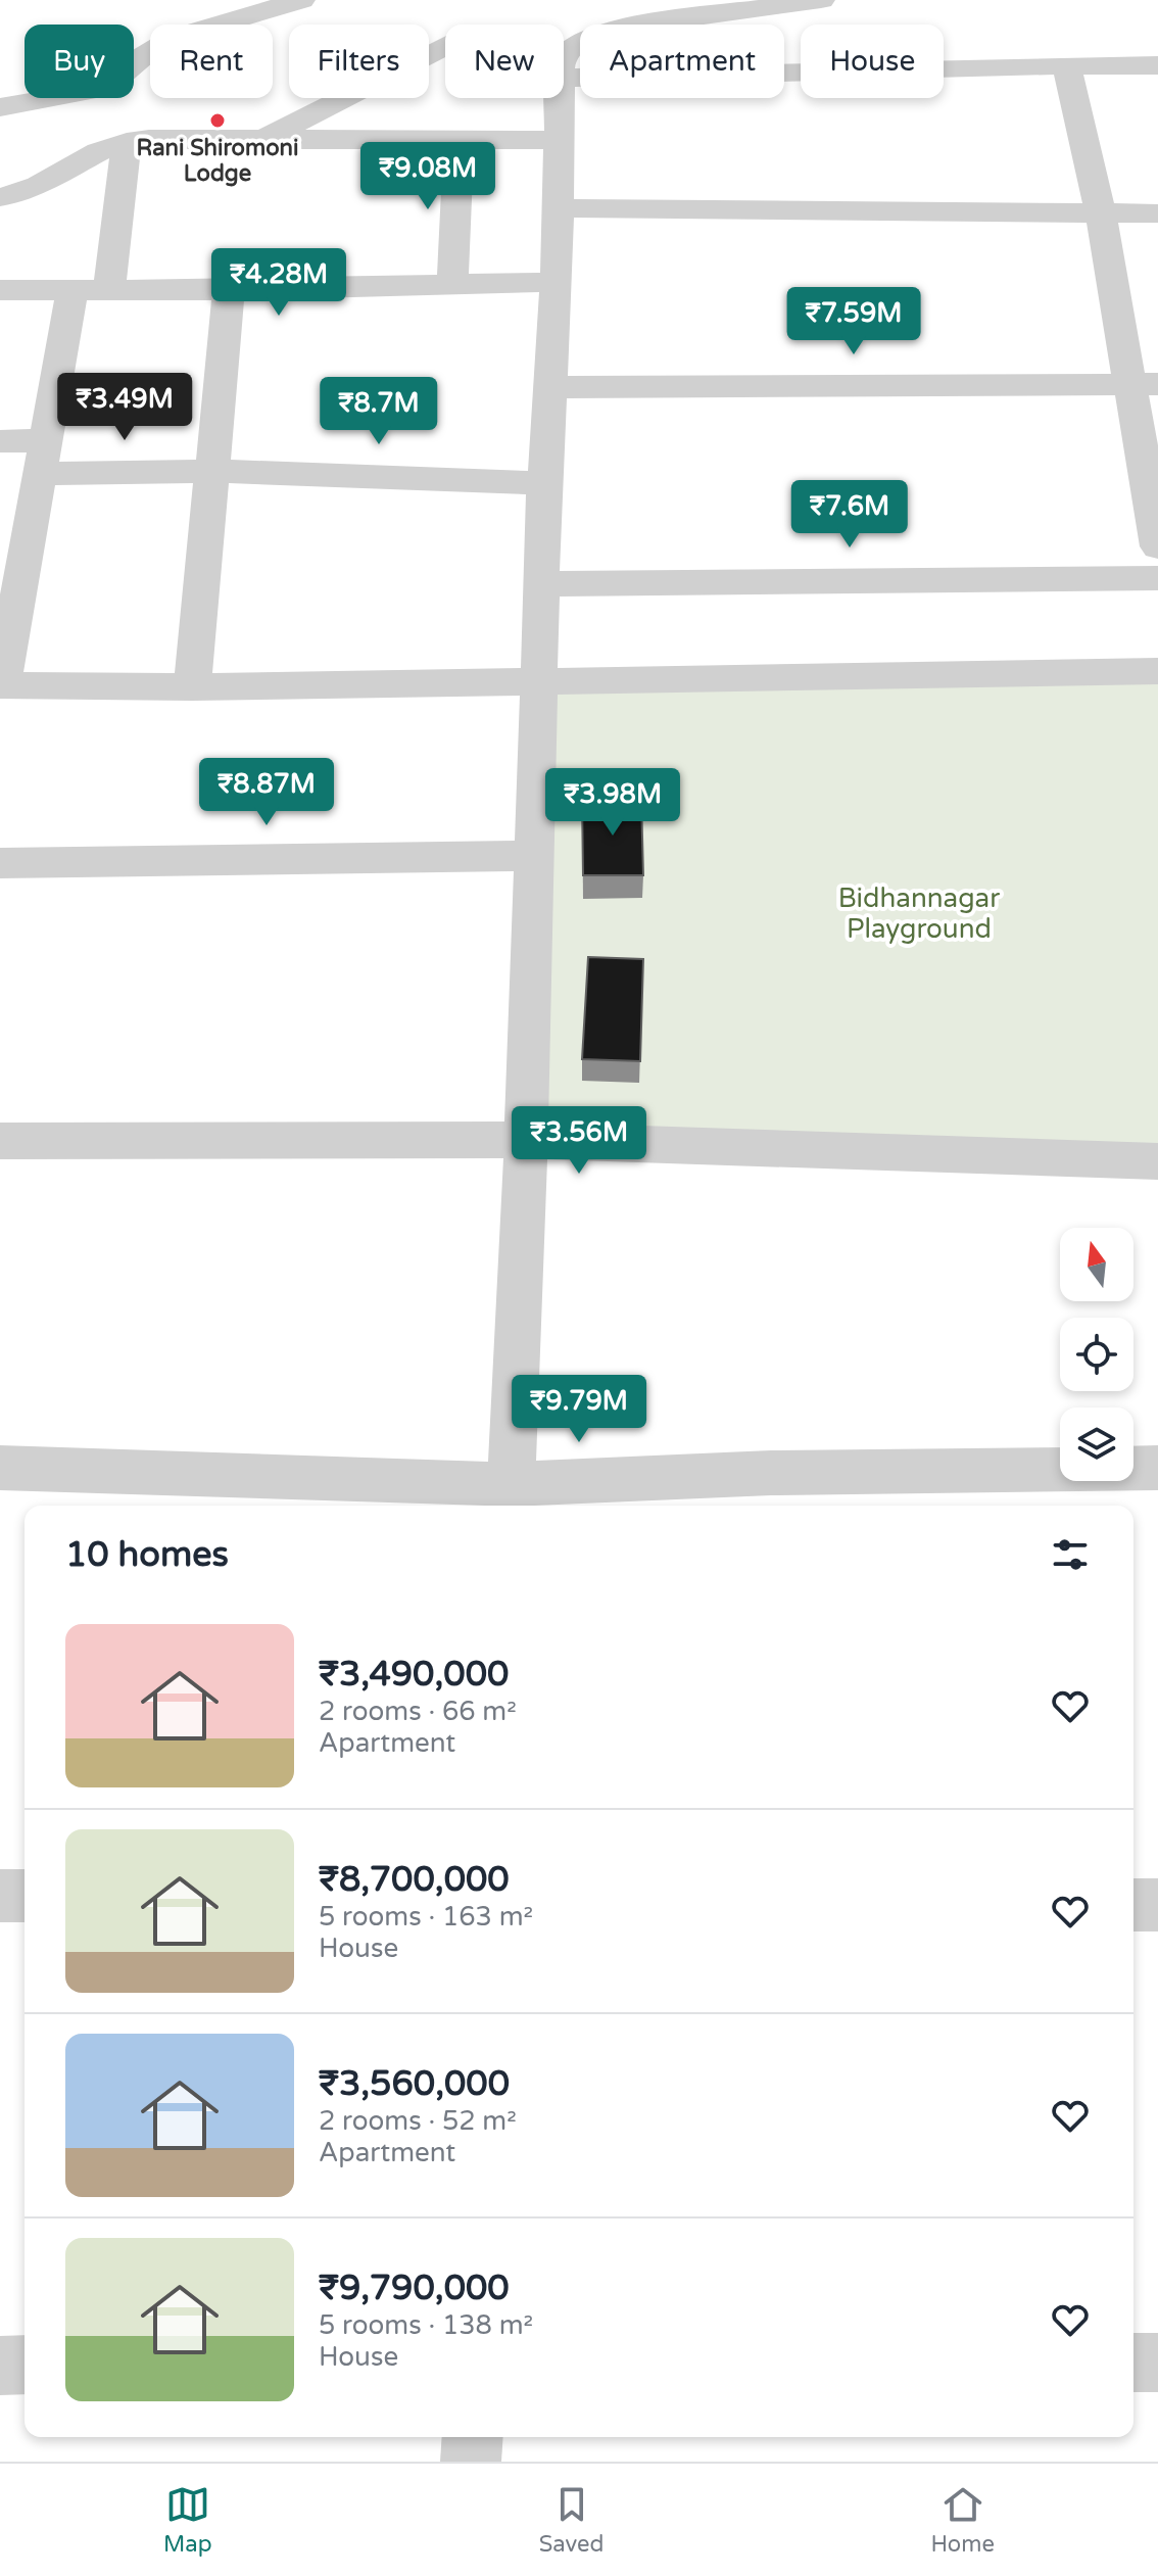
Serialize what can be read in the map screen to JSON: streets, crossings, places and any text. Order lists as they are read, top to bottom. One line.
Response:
{"parks":["Bidhannagar Playground"],"places":["Rani Shiromoni Lodge"],"north":"top","page":{"chip":["Buy","Rent","Filters","New","Apartment","House"],"price":["₹9.08M","₹4.28M","₹7.59M","₹3.49M","₹8.7M","₹7.6M","₹8.87M","₹3.98M","₹3.56M","₹9.79M"],"heading":"10 homes","list":[{"name":"₹3,490,000","note":"2 rooms · 66 m² · Apartment"},{"name":"₹8,700,000","note":"5 rooms · 163 m² · House"},{"name":"₹3,560,000","note":"2 rooms · 52 m² · Apartment"},{"name":"₹9,790,000","note":"5 rooms · 138 m² · House"}],"tabs":["Map","Saved","Home"]}}
